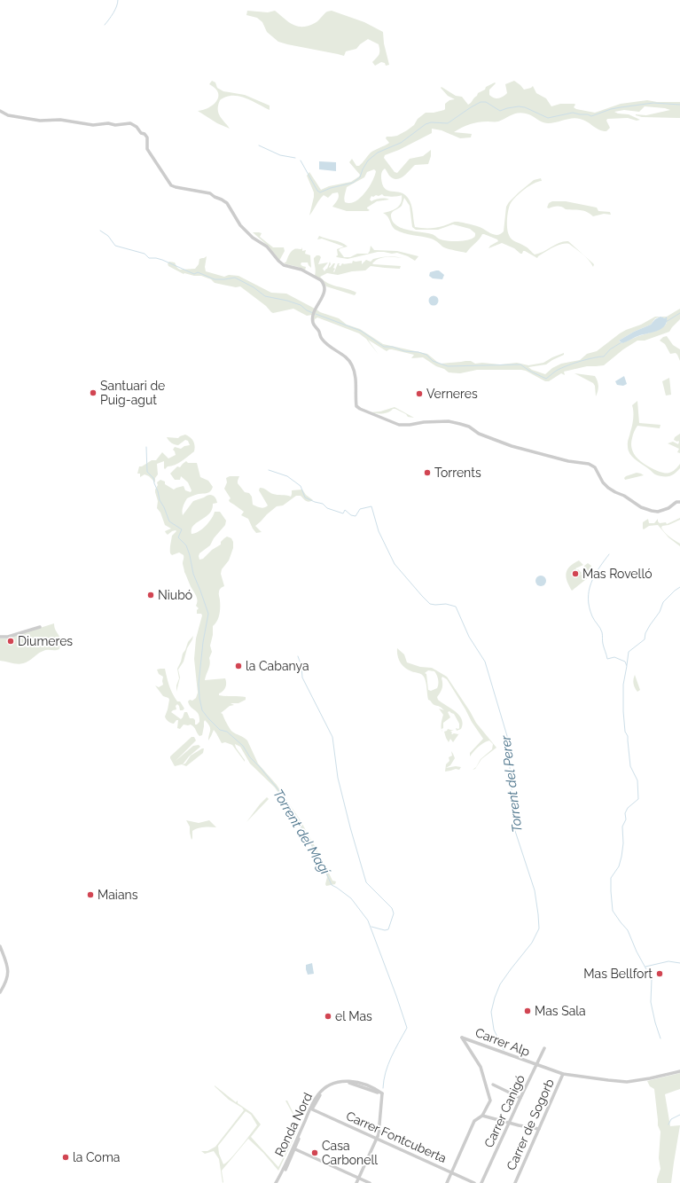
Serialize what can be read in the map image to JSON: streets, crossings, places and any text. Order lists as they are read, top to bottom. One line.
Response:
{"streets":{"street":["Carrer Alp","Carrer Canigó","Ronda Nord","Carrer de Sogorb","Carrer Fontcuberta"]},"crossings":[["Carrer Alp","Carrer Canigó"],["Carrer Alp","Carrer de Sogorb"],["Ronda Nord","Carrer Fontcuberta"]],"water":["Torrent del Perer","Torrent del Magí"],"places":["Santuari de Puig-agut","Verneres","Torrents","Mas Rovelló","Niubó","Diumeres","la Cabanya","Maians","Mas Bellfort","Mas Sala","el Mas","Casa Carbonell","la Coma"]}
